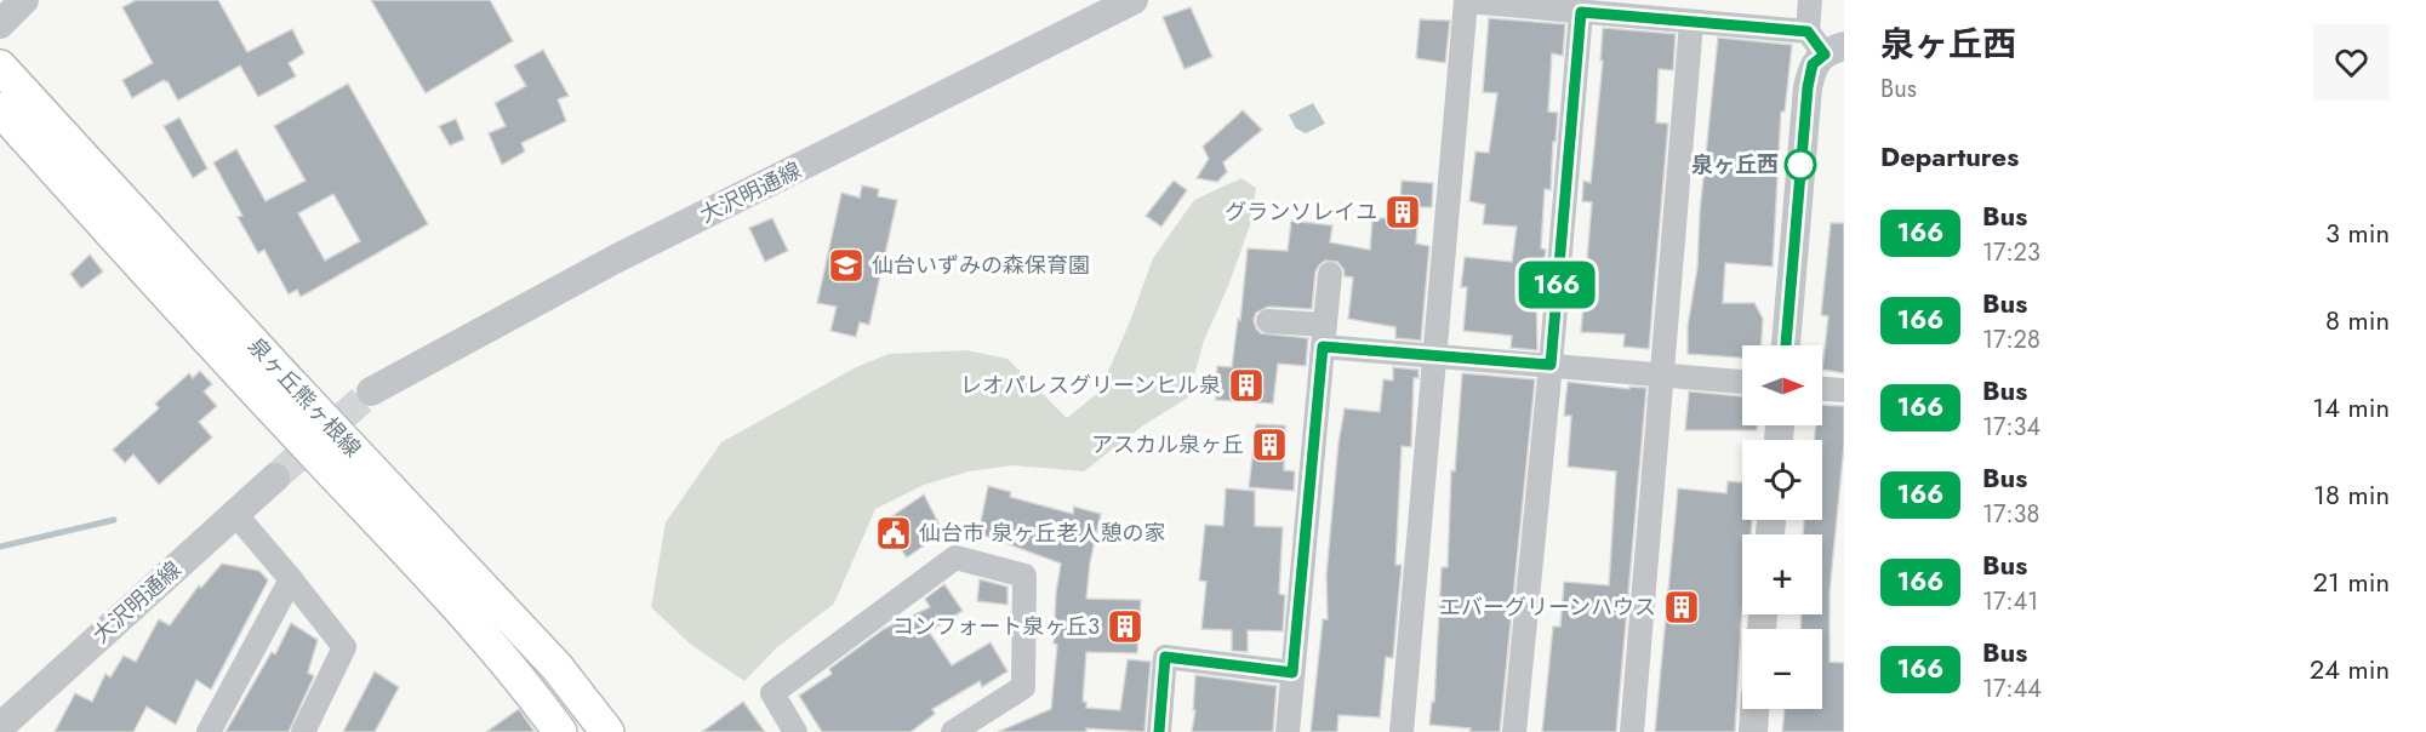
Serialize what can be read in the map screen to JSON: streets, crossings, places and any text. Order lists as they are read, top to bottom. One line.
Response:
{"streets":{"main road":["泉ヶ丘熊ヶ根線"],"street":["大沢明通線"]},"places":{"other":["泉ヶ丘西"],"building":["グランソレイユ","レオパレスグリーンヒル泉","アスカル泉ヶ丘","エバーグリーンハウス","コンフォート泉ヶ丘3"],"school or university":["仙台いずみの森保育園"],"public building":["仙台市 泉ヶ丘老人憩の家"]},"lines":["bus line 166"],"north":"right","page":{"on_map":"166","heading":[["泉ヶ丘西","Bus"],"Departures"],"list":[{"mark":"166","name":"Bus","note":"17:23","value":"3 min"},{"mark":"166","name":"Bus","note":"17:28","value":"8 min"},{"mark":"166","name":"Bus","note":"17:34","value":"14 min"},{"mark":"166","name":"Bus","note":"17:38","value":"18 min"},{"mark":"166","name":"Bus","note":"17:41","value":"21 min"},{"mark":"166","name":"Bus","note":"17:44","value":"24 min"}],"map_buttons":["+","−"]}}
